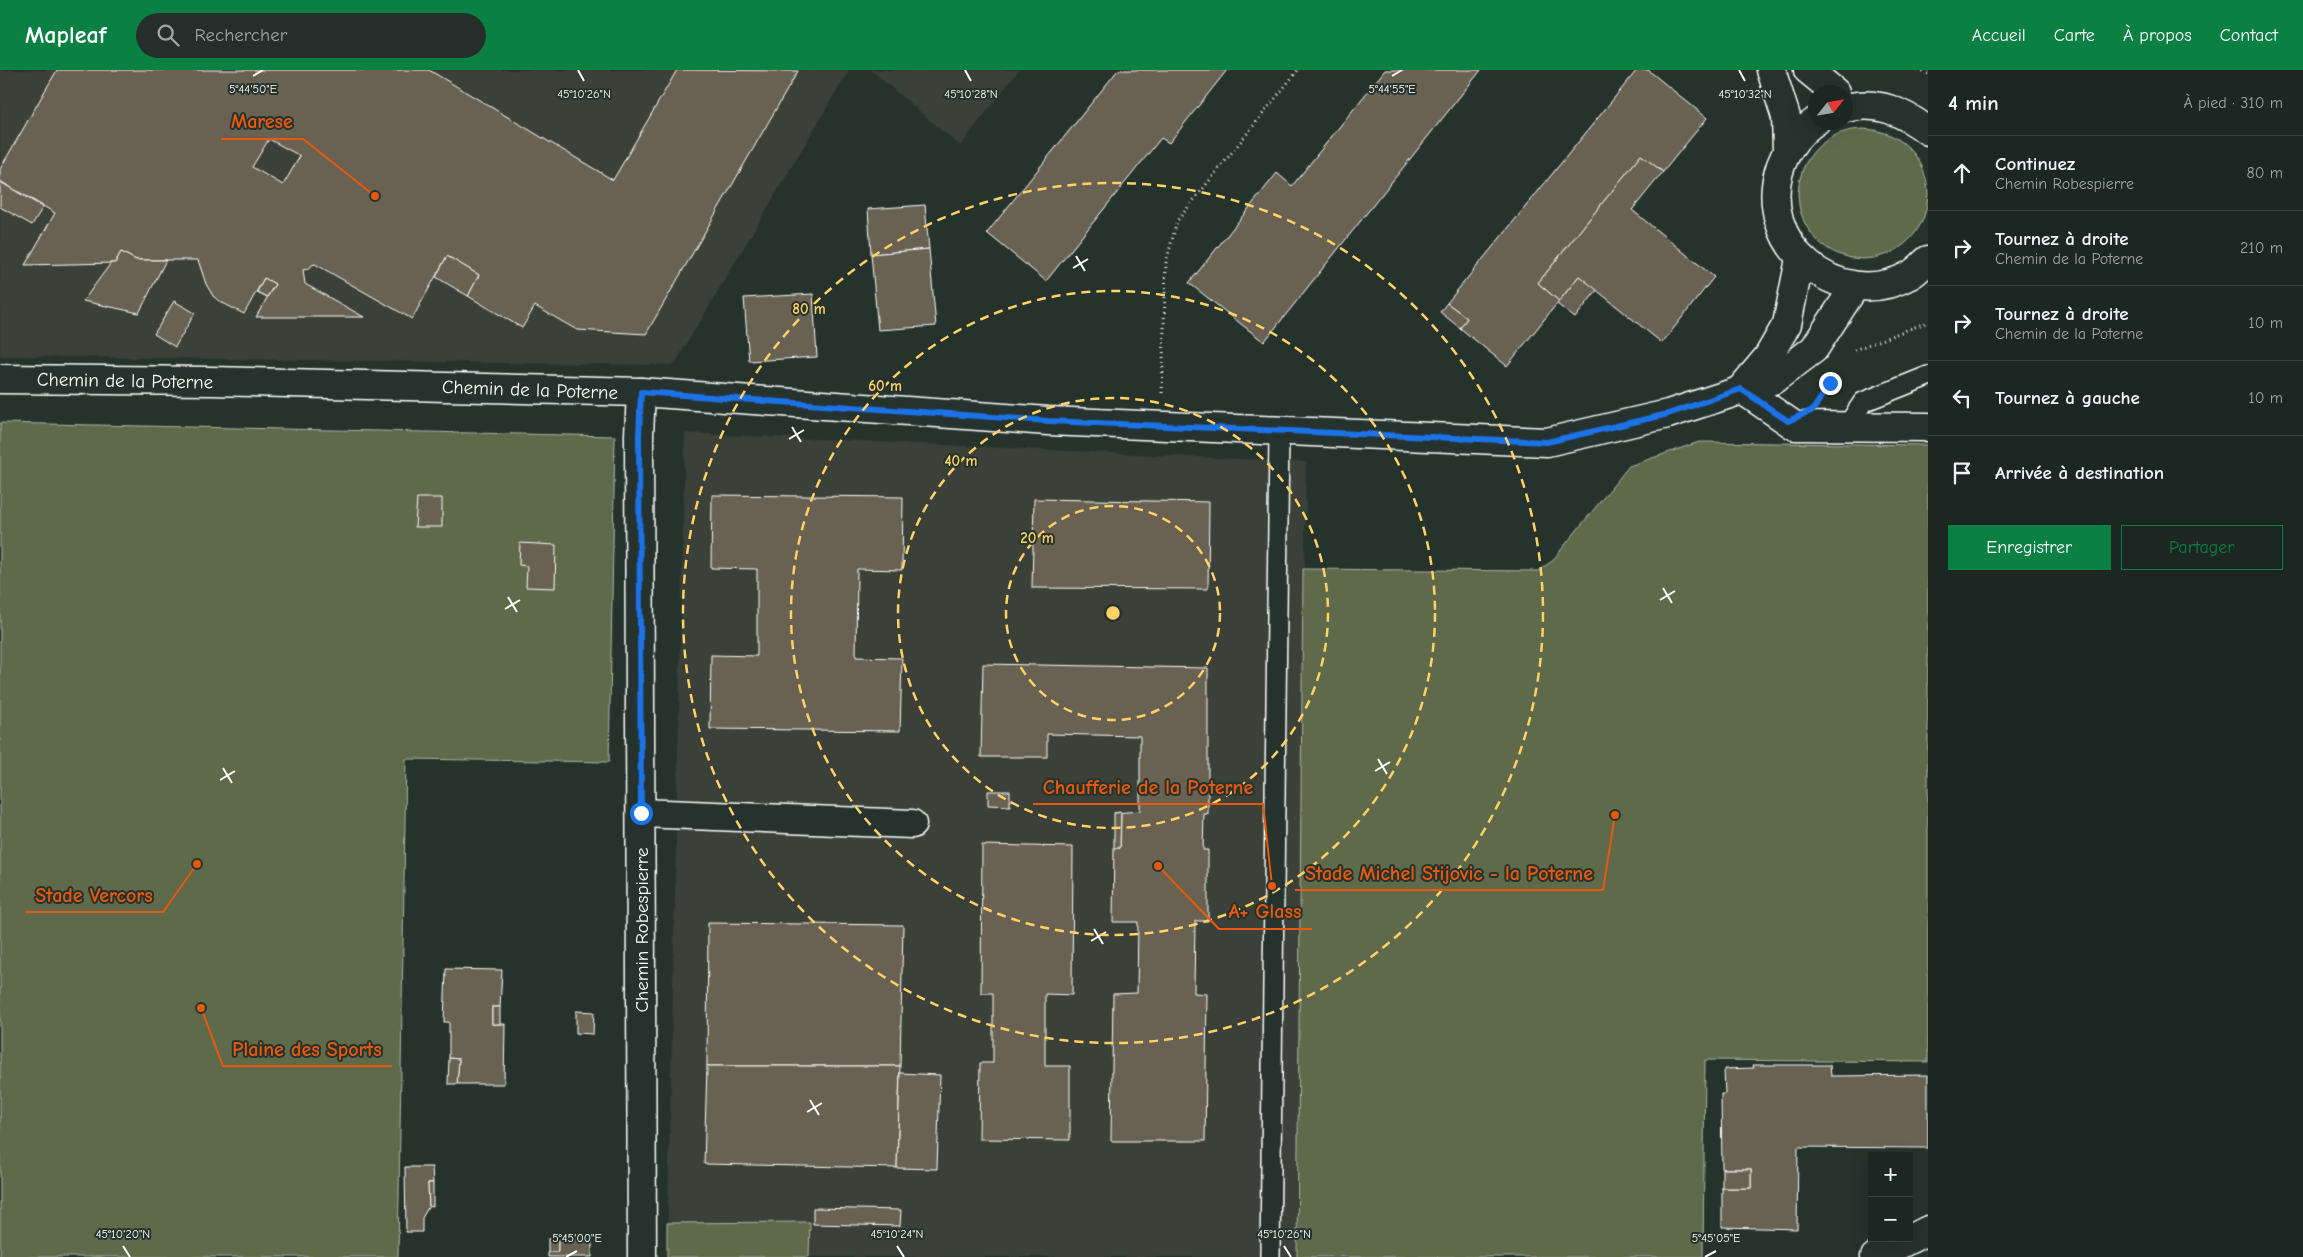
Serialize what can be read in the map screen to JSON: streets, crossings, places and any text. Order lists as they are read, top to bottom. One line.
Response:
{"streets":{"street":["Chemin de la Poterne","Chemin Robespierre"]},"crossings":[["Chemin de la Poterne","Chemin Robespierre"]],"places":["Marese","Stade Michel Stijovic - la Poterne","Stade Vercors","A+ Glass","Chaufferie de la Poterne","Plaine des Sports"],"north":"top right","page":{"header":"Mapleaf","search":"Rechercher","nav":["Accueil","Carte","À propos","Contact"],"heading":["4 min","À pied · 310 m"],"list":[["Continuez","Chemin Robespierre","80 m"],["Tournez à droite","Chemin de la Poterne","210 m"],["Tournez à droite","Chemin de la Poterne","10 m"],["Tournez à gauche","10 m"],"Arrivée à destination"],"buttons":["Enregistrer","Partager"],"map_buttons":["+","−"]},"coordinates":["5°44'50\"E","5°44'55\"E","45°10'26\"N","45°10'28\"N","45°10'32\"N","45°10'20\"N","45°10'24\"N","5°45'00\"E","5°45'05\"E"],"rings":["80 m","60 m","40 m","20 m"]}
